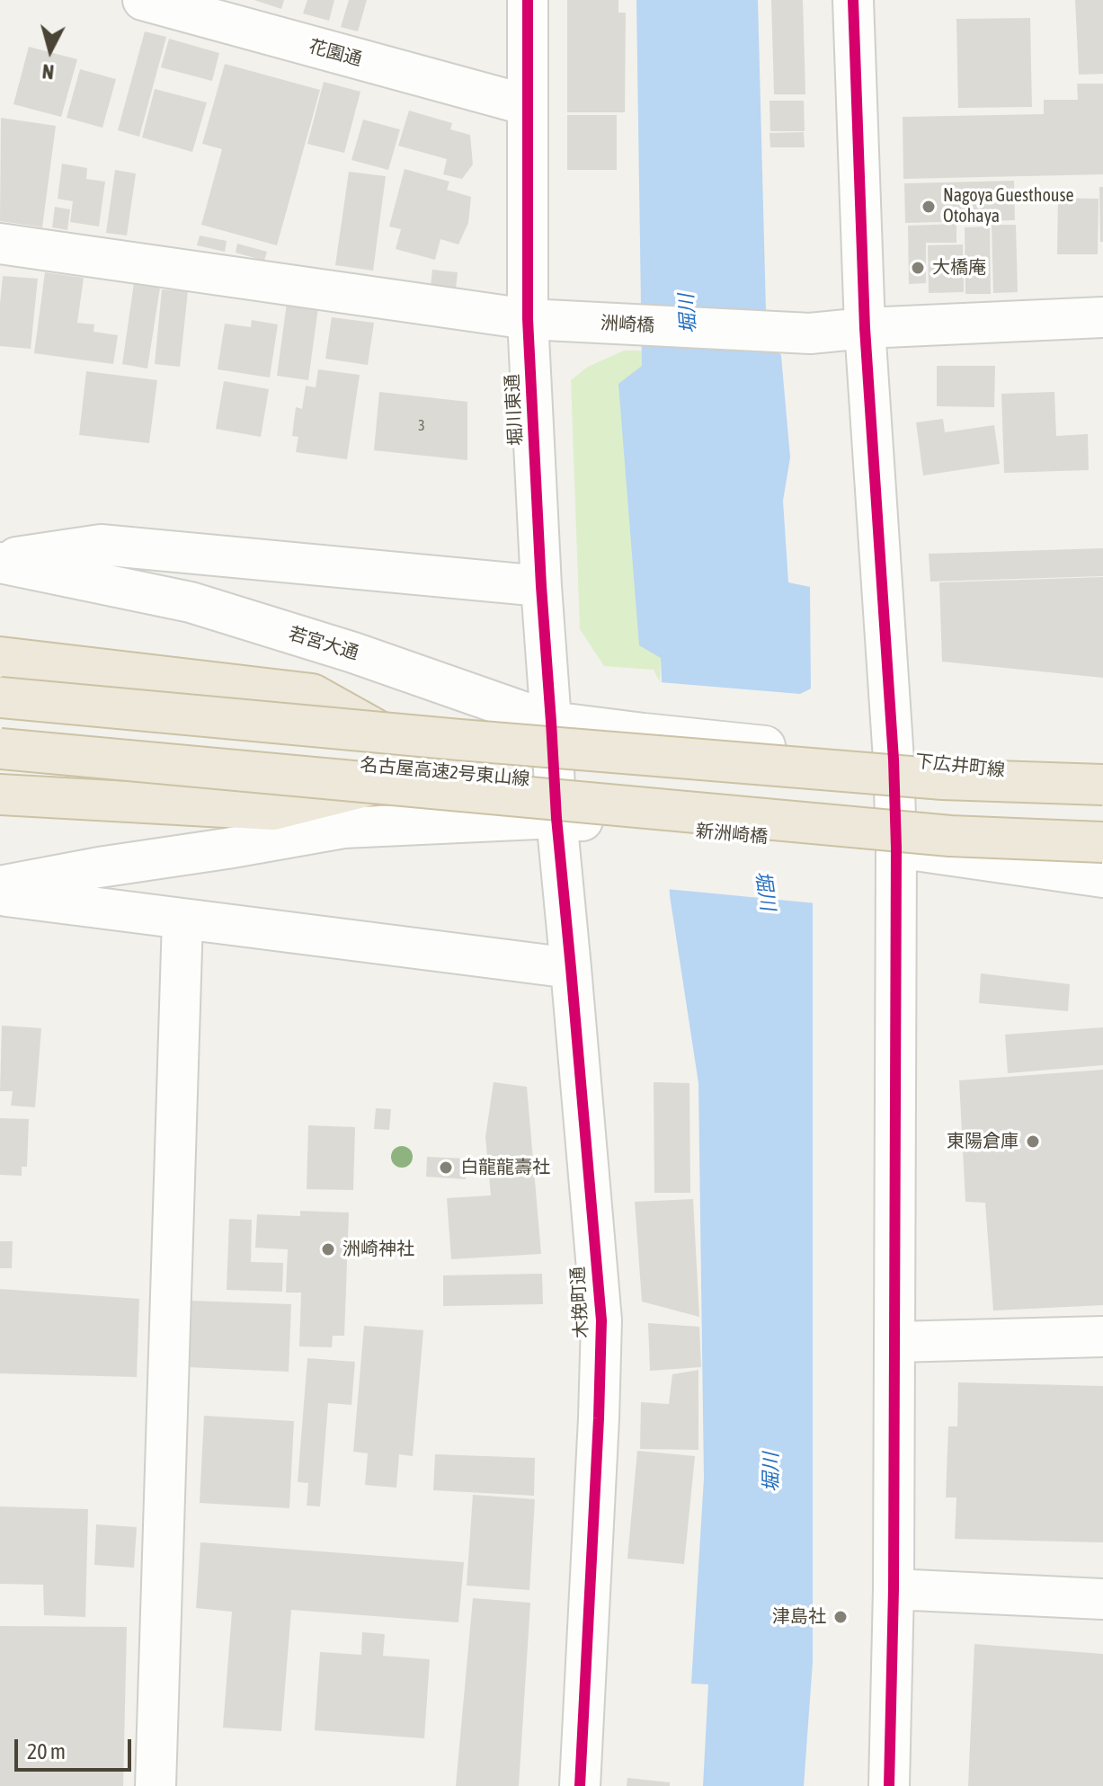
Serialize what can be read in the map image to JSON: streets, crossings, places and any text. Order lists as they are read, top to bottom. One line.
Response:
{"streets":{"highway":["名古屋高速2号東山線"],"street":["花園通","洲崎橋","堀川東通","若宮大通","下広井町線","新洲崎橋","木挽町通"]},"crossings":[["花園通","堀川東通"],["洲崎橋","堀川東通"],["堀川東通","若宮大通"],["堀川東通","新洲崎橋"],["堀川東通","木挽町通"],["若宮大通","下広井町線"],["下広井町線","名古屋高速2号東山線"],["新洲崎橋","木挽町通"]],"water":["堀川"],"places":["Nagoya Guesthouse Otohaya","大橋庵","東陽倉庫","白龍龍壽社","洲崎神社","津島社"],"house_numbers":["3"],"scale_bar":"20 m","north":"bottom"}
